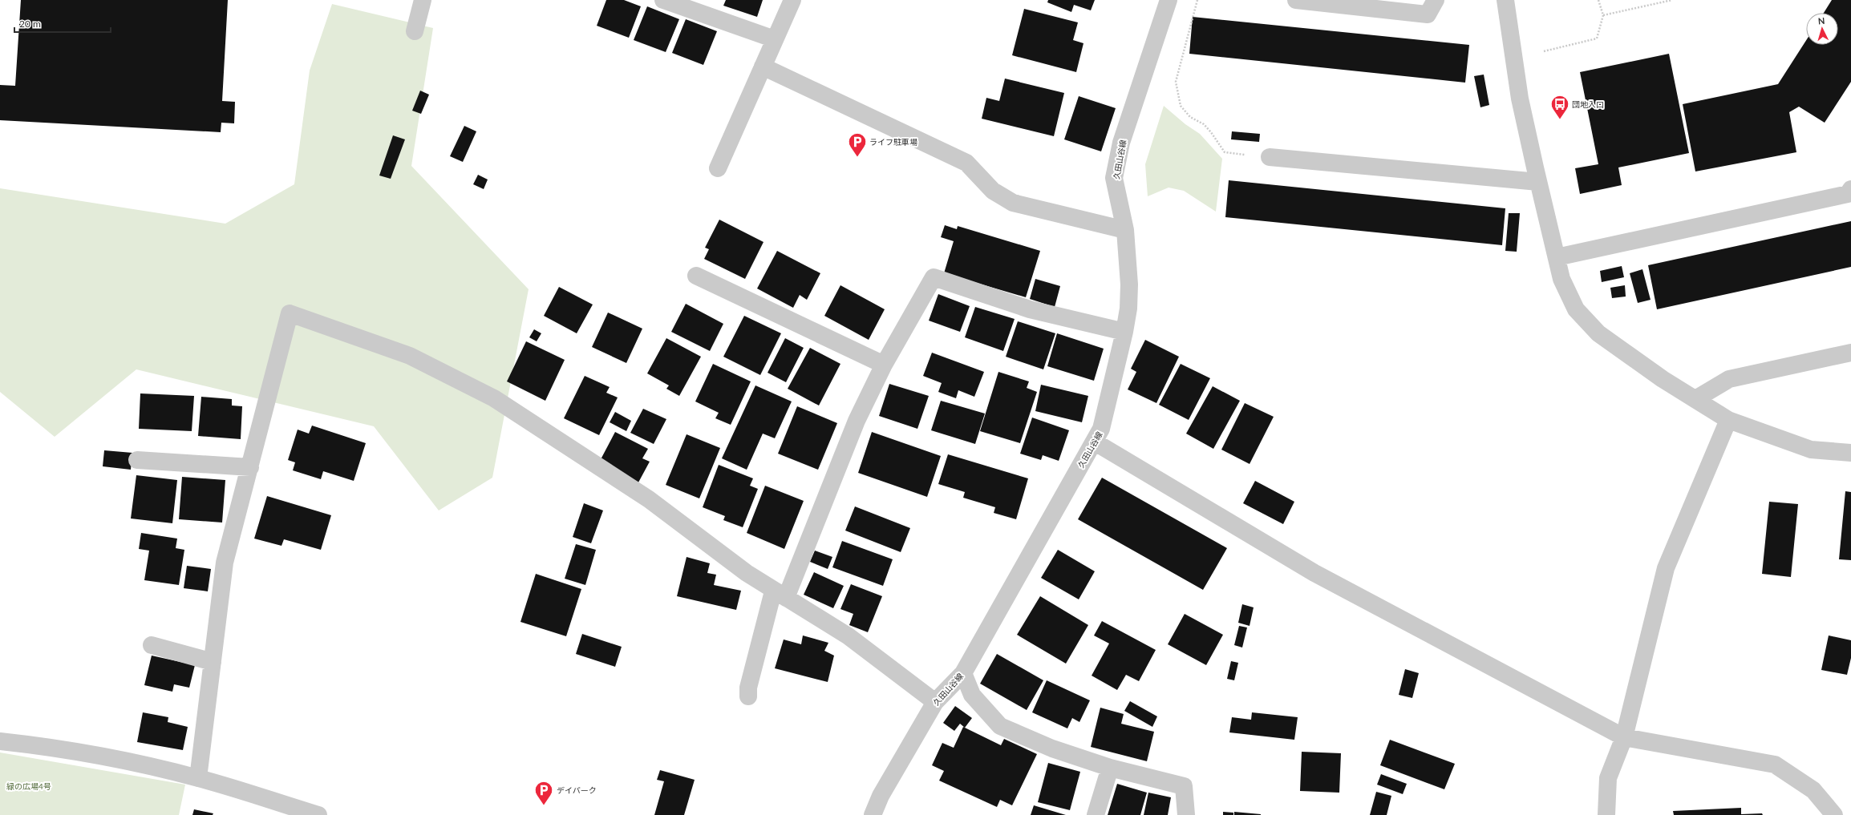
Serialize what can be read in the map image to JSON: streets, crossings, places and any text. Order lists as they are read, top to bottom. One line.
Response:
{"streets":{"street":["久田山谷線"]},"parks":["緑の広場4号"],"places":{"bus stop":["団地入口"],"parking":["ライフ駐車場","デイパーク"]},"scale_bar":"20 m","north":"top"}
